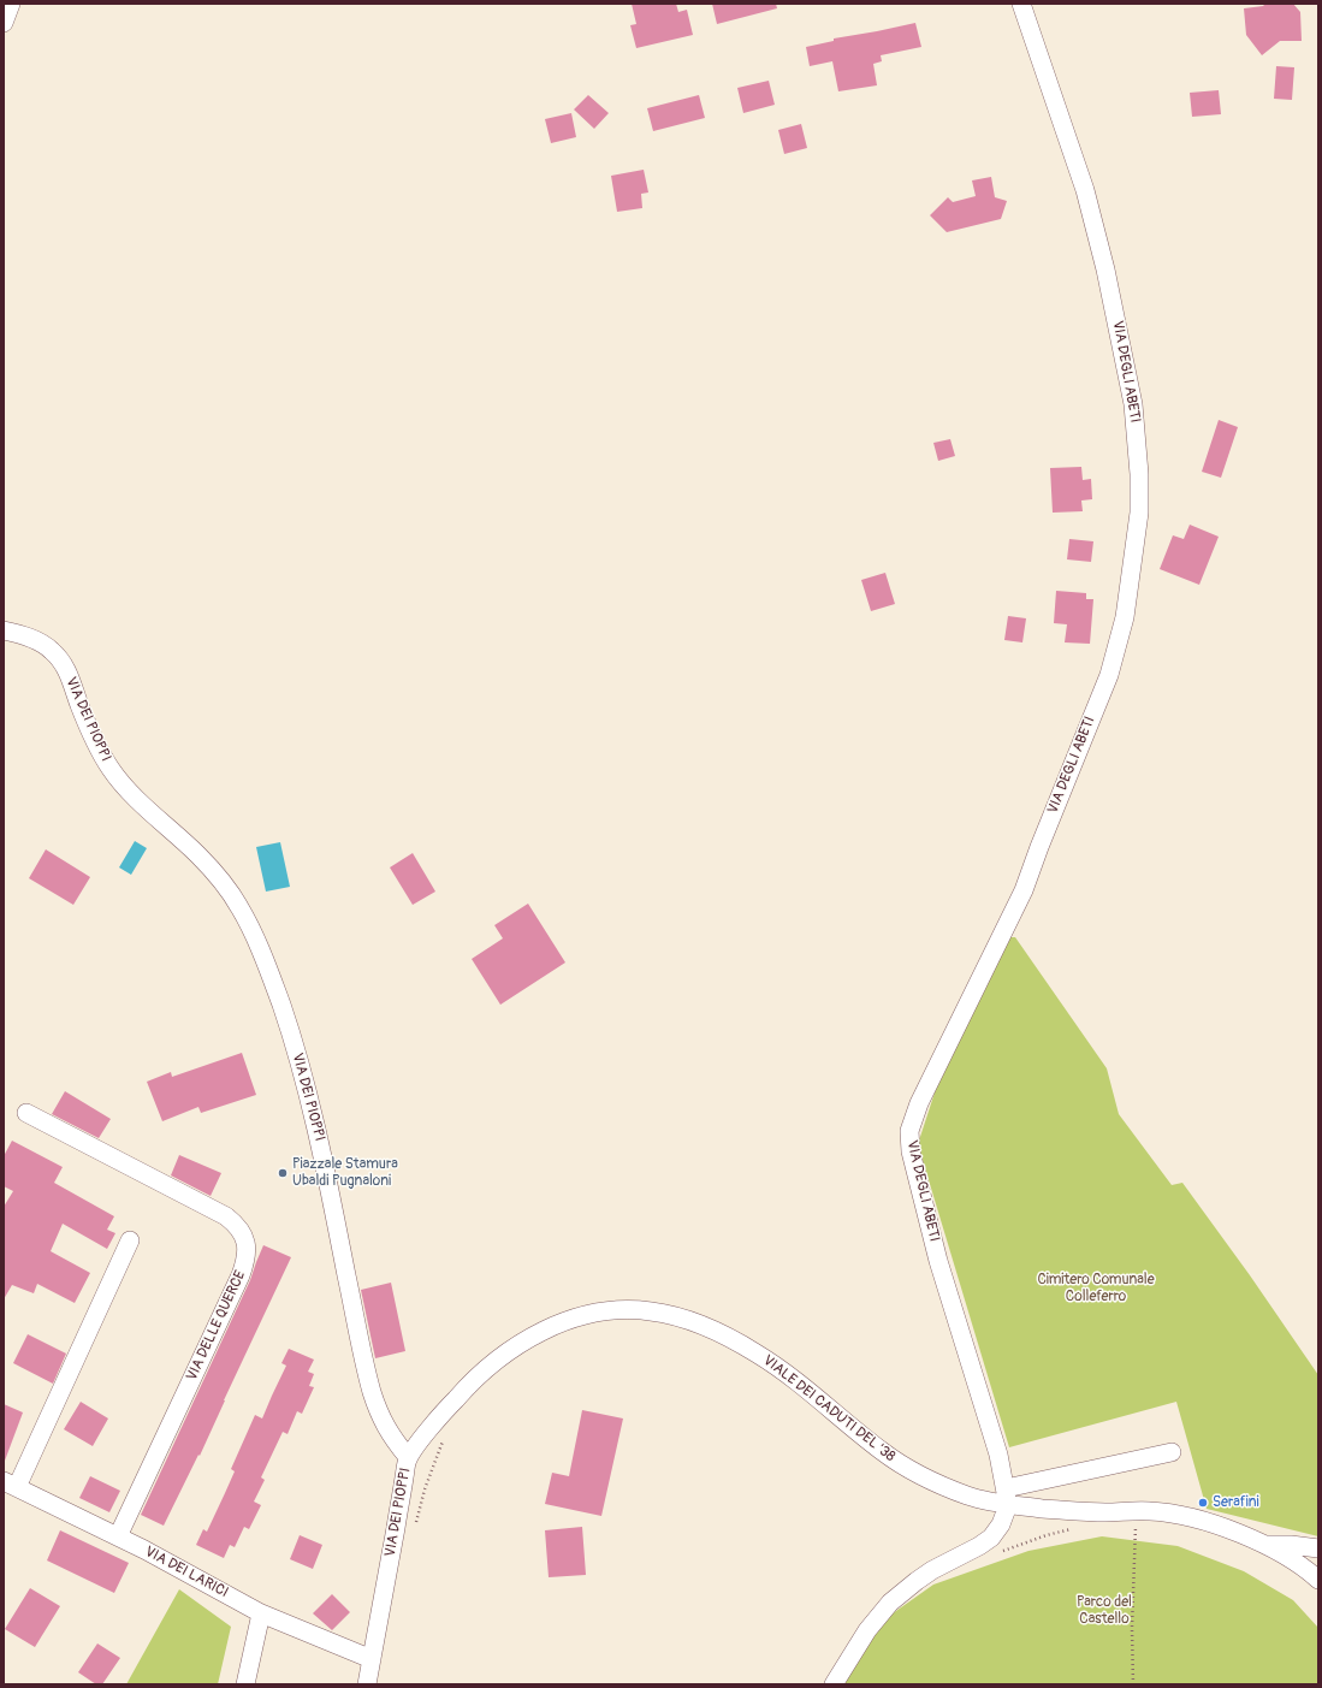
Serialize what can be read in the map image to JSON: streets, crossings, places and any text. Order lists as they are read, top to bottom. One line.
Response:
{"streets":{"street":["VIA DEGLI ABETI","VIA DEI PIOPPI","VIA DELLE QUERCE","VIALE DEI CADUTI DEL '38","VIA DEI LARICI"]},"crossings":[["VIA DEGLI ABETI","VIALE DEI CADUTI DEL '38"],["VIA DEI PIOPPI","VIALE DEI CADUTI DEL '38"],["VIA DEI PIOPPI","VIA DEI LARICI"],["VIA DELLE QUERCE","VIA DEI LARICI"]],"parks":["Cimitero Comunale Colleferro","Parco del Castello"],"places":["Piazzale Stamura Ubaldi Pugnaloni","Serafini"]}
